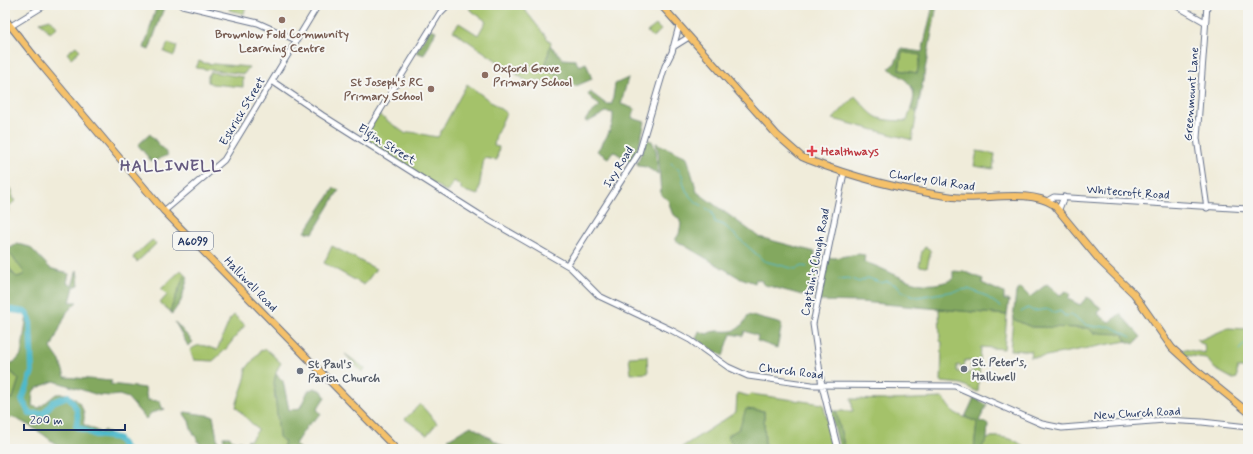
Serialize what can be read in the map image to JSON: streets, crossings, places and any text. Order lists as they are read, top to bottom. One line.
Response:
{"streets":{"main road":["Chorley Old Road","A6099","Halliwell Road"],"street":["Greenmount Lane","Eskrick Street","Elgin Street","Ivy Road","Whitecroft Road","Captain's Clough Road","Church Road","New Church Road"]},"crossings":[["Greenmount Lane","Whitecroft Road"],["Eskrick Street","Elgin Street"],["Eskrick Street","Halliwell Road"],["Elgin Street","Church Road"],["Ivy Road","Chorley Old Road"],["Ivy Road","Church Road"],["Chorley Old Road","Whitecroft Road"],["Chorley Old Road","Captain's Clough Road"],["Captain's Clough Road","Church Road"],["Church Road","New Church Road"]],"districts":["HALLIWELL"],"places":{"other":["Brownlow Fold Community Learning Centre","Oxford Grove Primary School","St Joseph's RC Primary School","St. Peter's, Halliwell","St Paul's Parish Church"],"health":["Healthways"]},"scale_bar":"200 m"}
